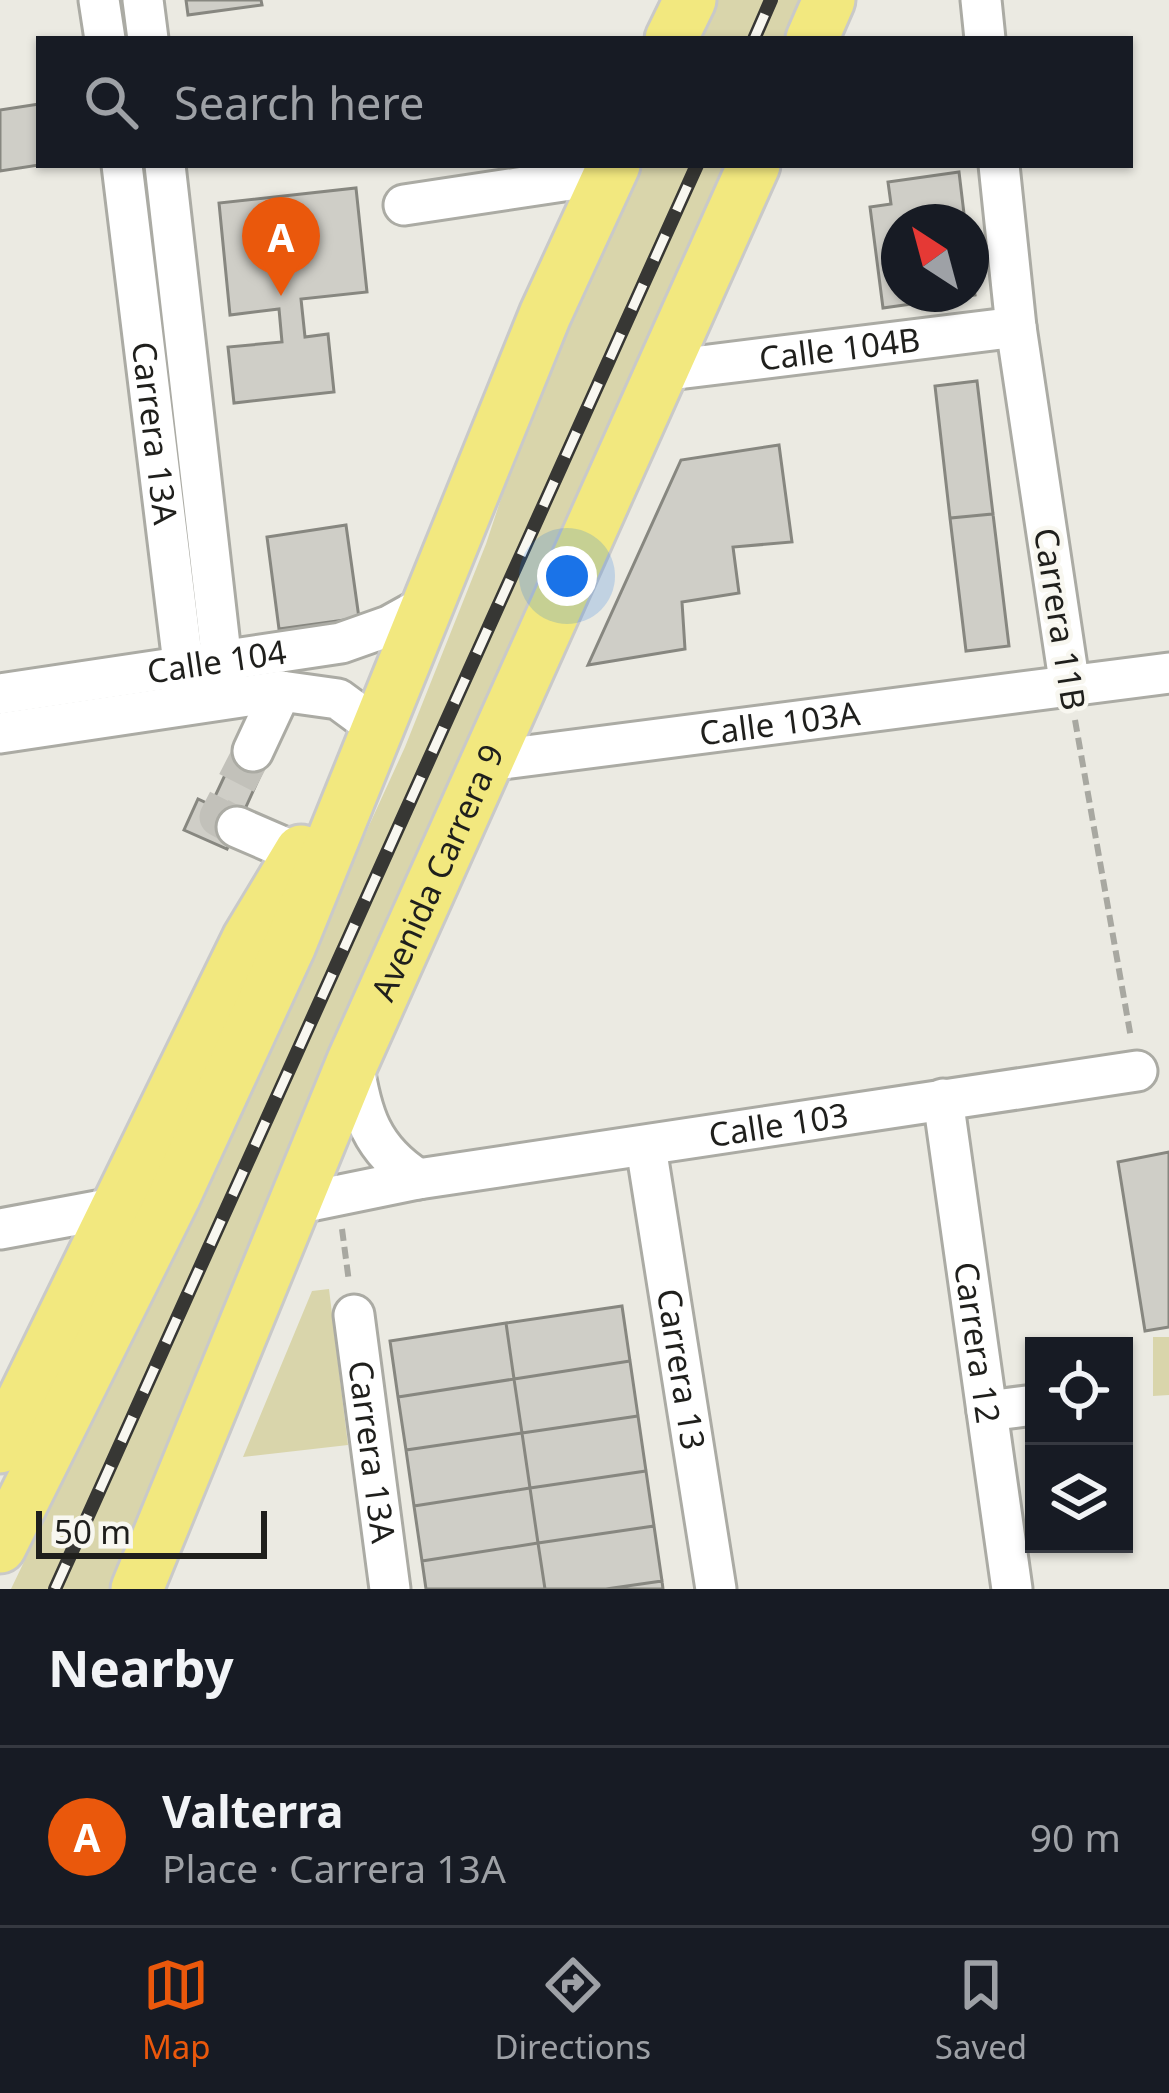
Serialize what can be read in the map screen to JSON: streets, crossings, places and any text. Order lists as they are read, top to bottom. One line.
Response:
{"streets":{"main road":["Avenida Carrera 9"],"street":["Calle 104B","Carrera 13A","Carrera 11B","Calle 104","Calle 103A","Calle 103","Carrera 12","Carrera 13"]},"crossings":[["Calle 104B","Carrera 11B"],["Calle 104B","Avenida Carrera 9"],["Carrera 13A","Calle 104"],["Carrera 11B","Calle 103A"],["Carrera 11B","Calle 103"],["Calle 103A","Avenida Carrera 9"],["Avenida Carrera 9","Calle 103"],["Calle 103","Carrera 12"],["Calle 103","Carrera 13"]],"scale_bar":"50 m","north":"top left","page":{"search":"Search here","pins":"A","scale":"50 m","heading":"Nearby","list":[{"mark":"A","name":"Valterra","note":"Place · Carrera 13A","value":"90 m"}],"nav":["Map","Directions","Saved"]}}
